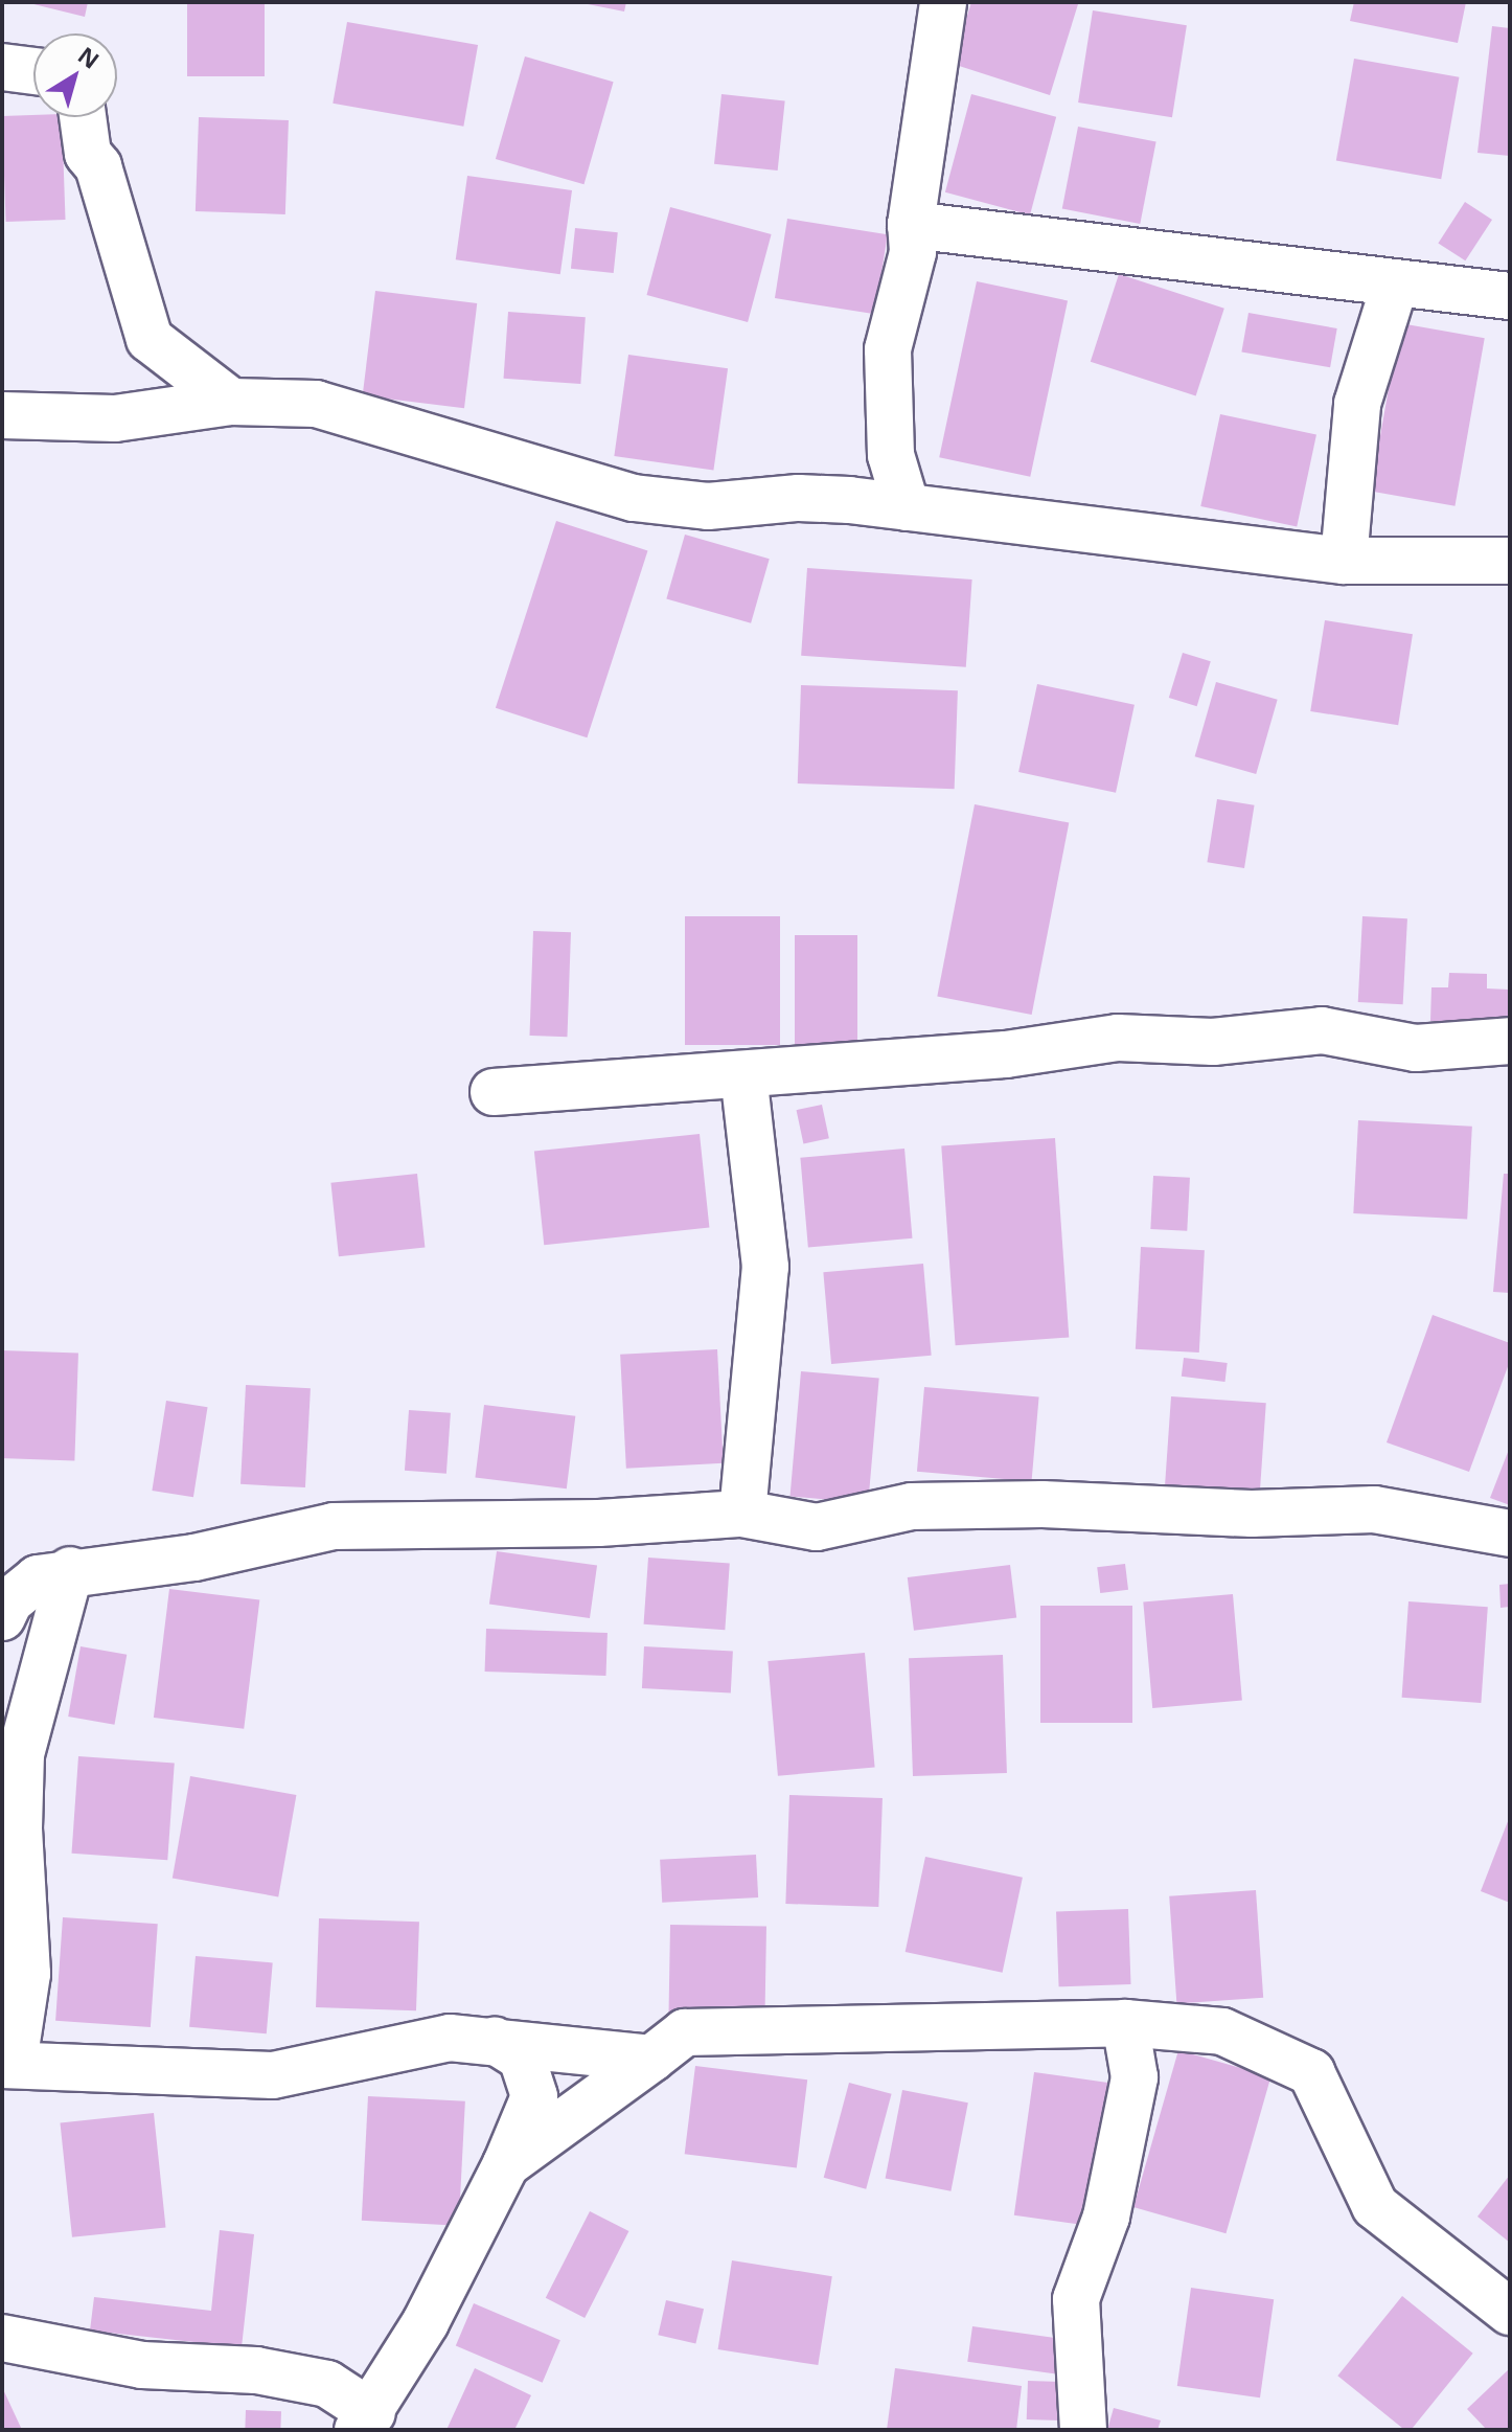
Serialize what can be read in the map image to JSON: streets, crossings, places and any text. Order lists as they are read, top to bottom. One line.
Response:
{"north":"top right"}
